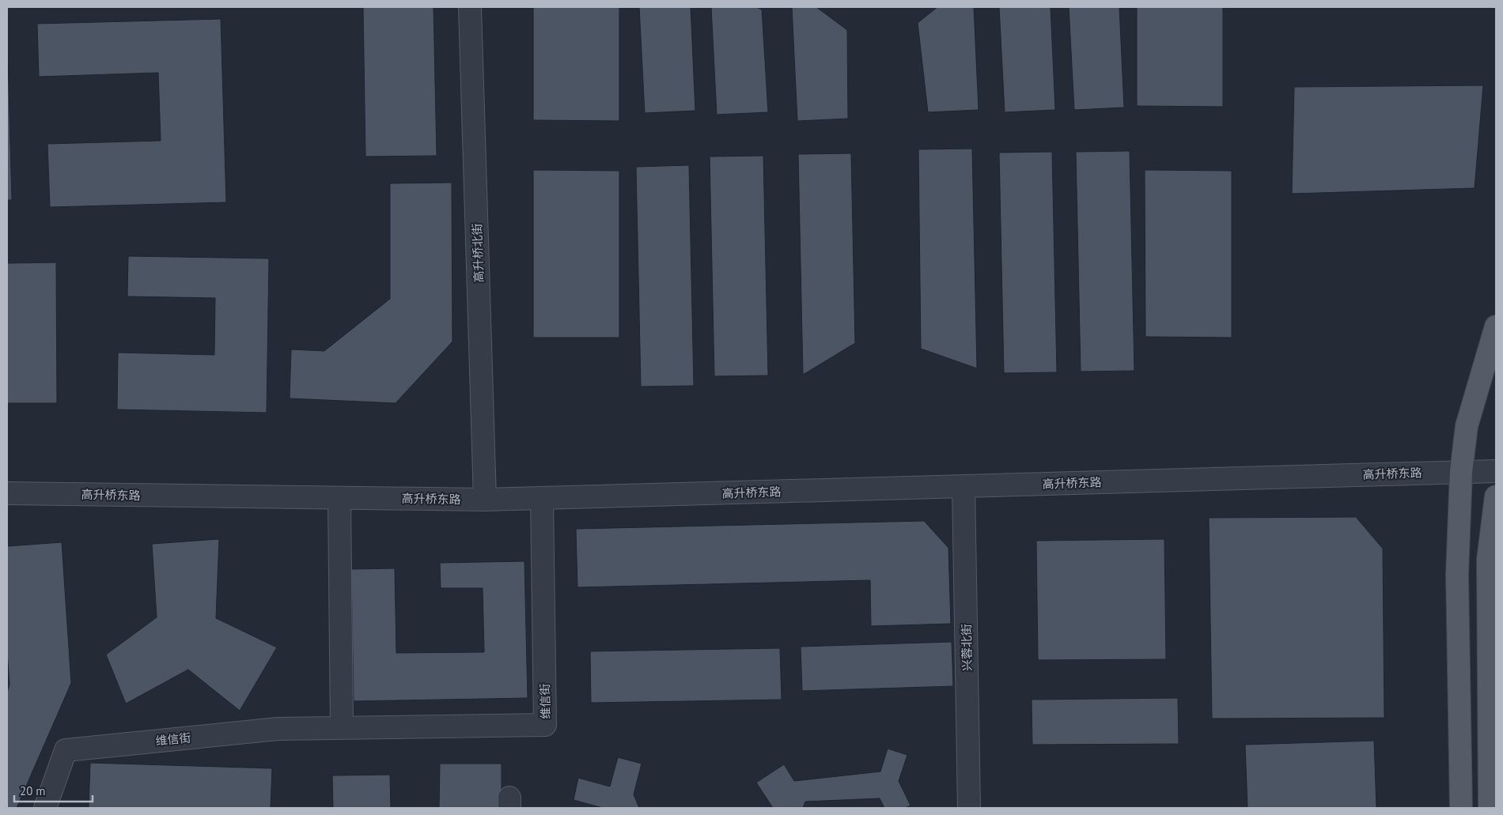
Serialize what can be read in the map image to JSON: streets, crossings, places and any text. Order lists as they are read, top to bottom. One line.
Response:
{"streets":{"street":["高升桥北街","高升桥东路","兴蓉北街","维信街"]},"crossings":[["高升桥北街","高升桥东路"],["高升桥东路","兴蓉北街"],["高升桥东路","维信街"]],"scale_bar":"20 m"}
